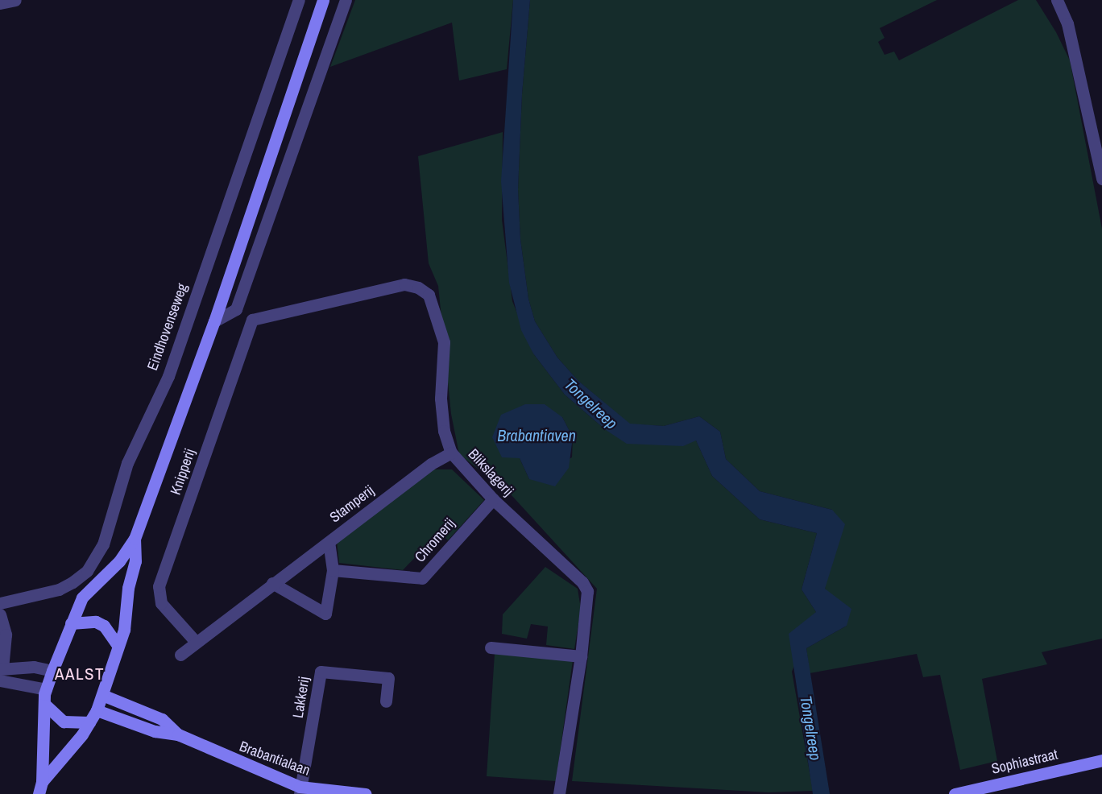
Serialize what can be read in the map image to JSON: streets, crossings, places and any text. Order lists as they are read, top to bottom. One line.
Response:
{"streets":{"main road":["Brabantialaan","Sophiastraat"],"street":["Eindhovenseweg","Knipperij","Blikslagerij","Stamperij","Chromerij","Lakkerij"]},"crossings":[["Knipperij","Blikslagerij"],["Knipperij","Stamperij"],["Blikslagerij","Stamperij"],["Blikslagerij","Chromerij"],["Lakkerij","Brabantialaan"]],"districts":["AALST"],"water":["Tongelreep","Brabantiaven"]}
